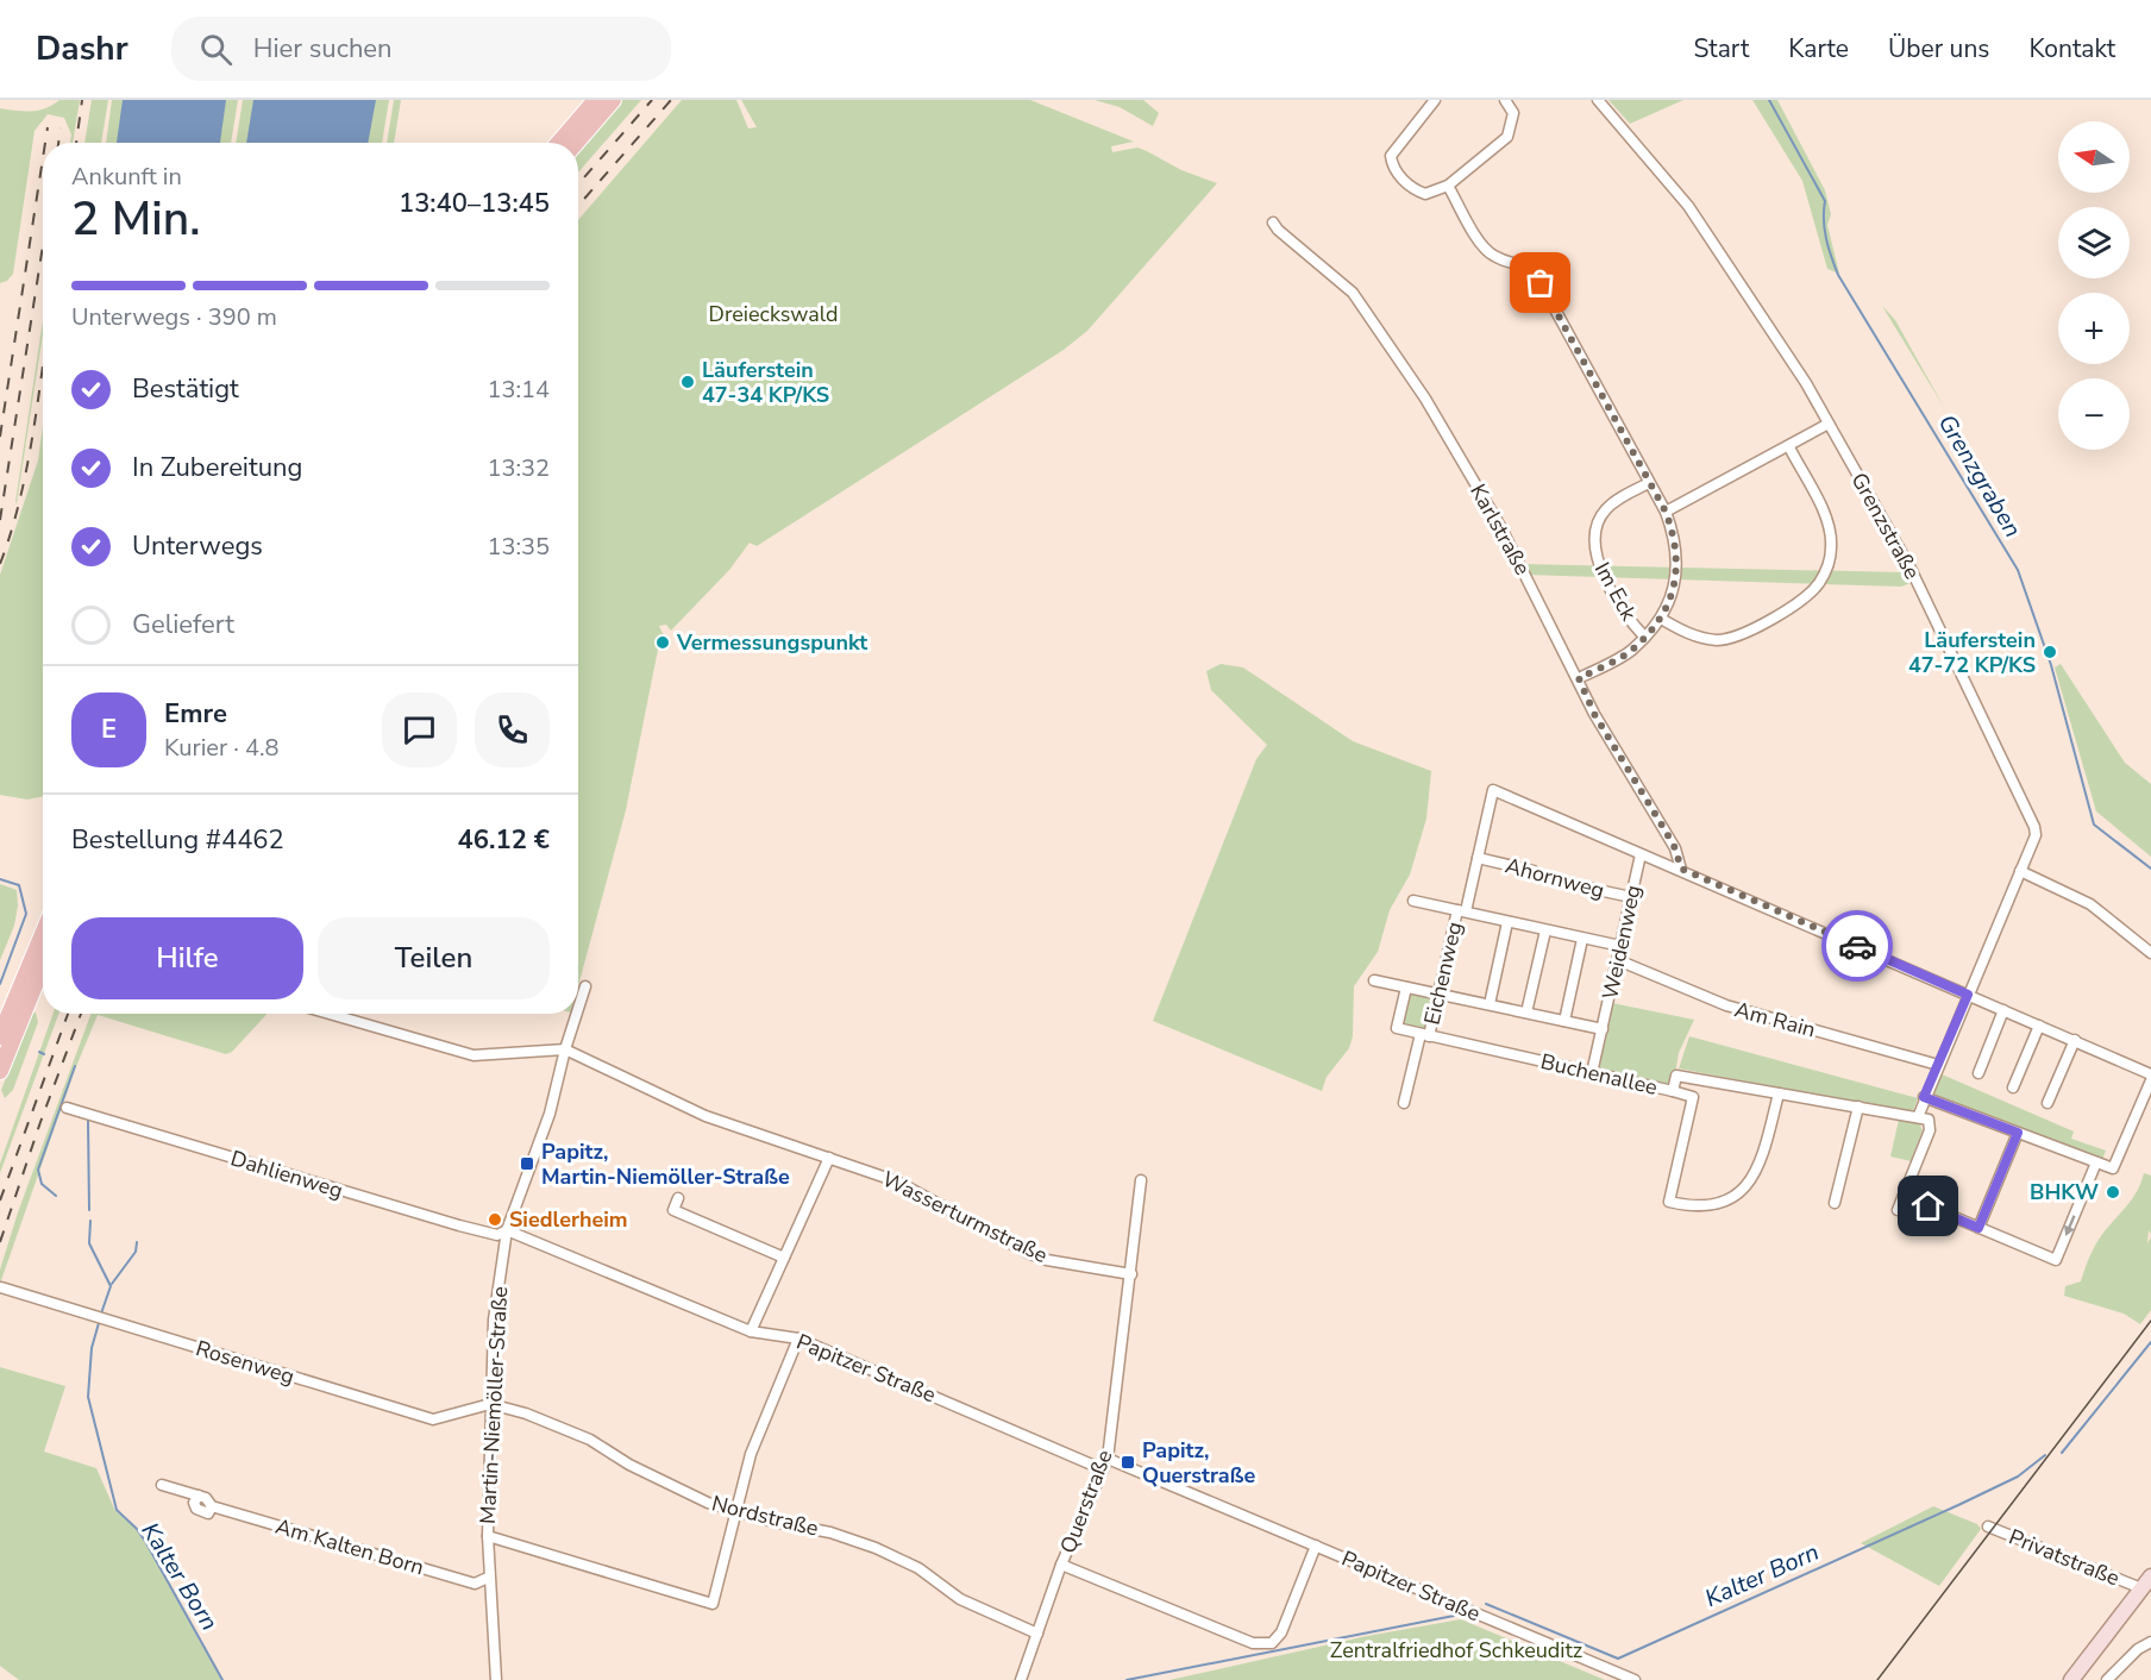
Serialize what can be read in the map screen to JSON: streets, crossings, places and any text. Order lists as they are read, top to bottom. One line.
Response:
{"streets":{"street":["Grenzstraße","Karlstraße","Im Eck","Ahornweg","Weidenweg","Eichenweg","Am Rain","Buchenallee","Dahlienweg","Wasserturmstraße","Rosenweg","Papitzer Straße","Martin-Niemöller-Straße","Querstraße","Nordstraße","Am Kalten Born","Privatstraße"]},"crossings":[["Grenzstraße","Am Rain"],["Grenzstraße","Buchenallee"],["Ahornweg","Weidenweg"],["Ahornweg","Eichenweg"],["Weidenweg","Eichenweg"],["Weidenweg","Am Rain"],["Weidenweg","Buchenallee"],["Eichenweg","Buchenallee"],["Dahlienweg","Papitzer Straße"],["Dahlienweg","Martin-Niemöller-Straße"],["Wasserturmstraße","Martin-Niemöller-Straße"],["Wasserturmstraße","Querstraße"],["Rosenweg","Martin-Niemöller-Straße"],["Rosenweg","Nordstraße"],["Papitzer Straße","Martin-Niemöller-Straße"],["Papitzer Straße","Querstraße"],["Martin-Niemöller-Straße","Nordstraße"],["Martin-Niemöller-Straße","Am Kalten Born"],["Querstraße","Nordstraße"]],"water":["Grenzgraben","Kalter Born"],"parks":["Dreieckswald","Zentralfriedhof Schkeuditz"],"places":{"other":["Läuferstein 47-34 KP/KS","Vermessungspunkt","Läuferstein 47-72 KP/KS","BHKW","Siedlerheim"],"transit":["Papitz, Martin-Niemöller-Straße","Papitz, Querstraße"]},"north":"left","page":{"header":"Dashr","search":"Hier suchen","nav":["Start","Karte","Über uns","Kontakt"],"map_buttons":["+","−"],"heading":["2 Min.","Ankunft in","13:40–13:45"],"panel":["Emre","Kurier · 4.8","Bestellung #4462","46.12 €"],"bar":"Unterwegs · 390 m","list":[["Bestätigt","13:14"],["In Zubereitung","13:32"],["Unterwegs","13:35"],"Geliefert"],"round":"E","buttons":["Hilfe","Teilen"]}}
